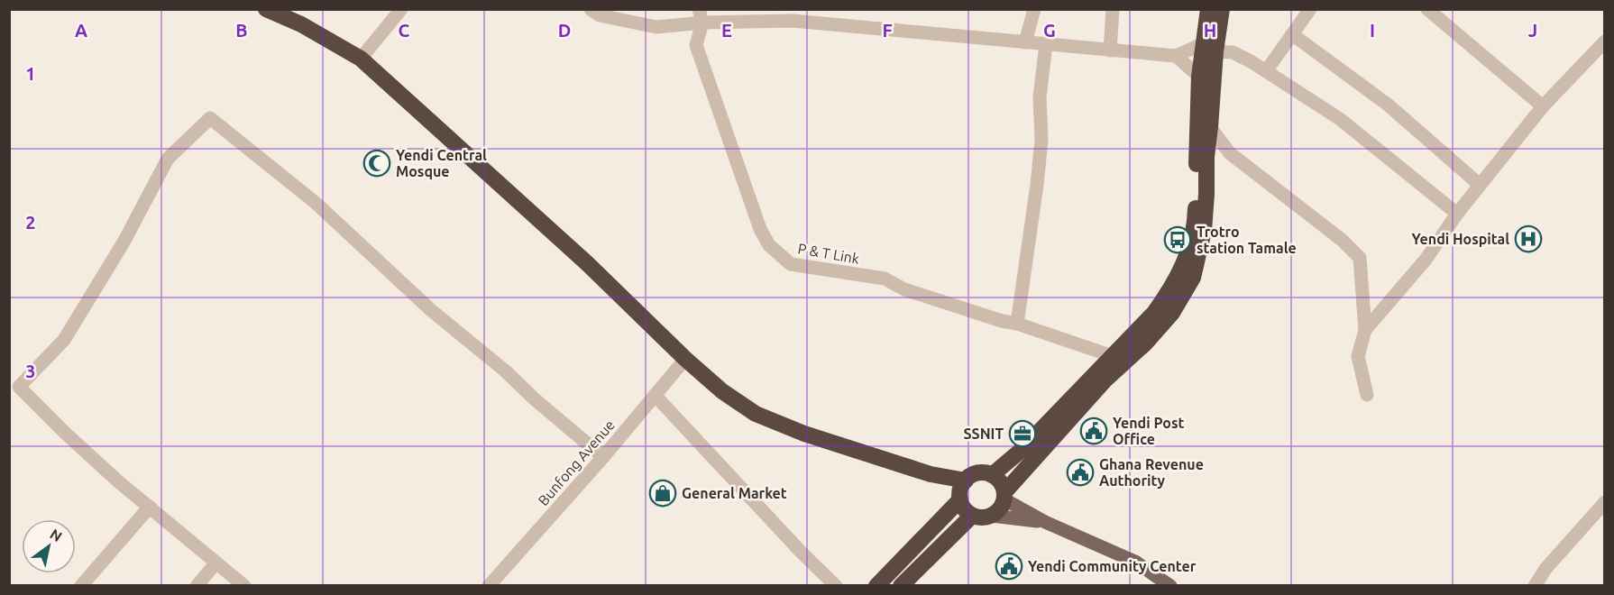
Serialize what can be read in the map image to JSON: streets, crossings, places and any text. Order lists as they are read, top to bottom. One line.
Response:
{"streets":{"street":["P & T Link","Bunfong Avenue"]},"places":{"mosque":["Yendi Central Mosque"],"hospital":["Yendi Hospital"],"bus stop":["Trotro station Tamale"],"public building":["Yendi Post Office","Ghana Revenue Authority","Yendi Community Center"],"office":["SSNIT"],"shop":["General Market"]},"north":"top right","grid":{"columns":["A","B","C","D","E","F","G","H","I","J"],"rows":["1","2","3"]}}
